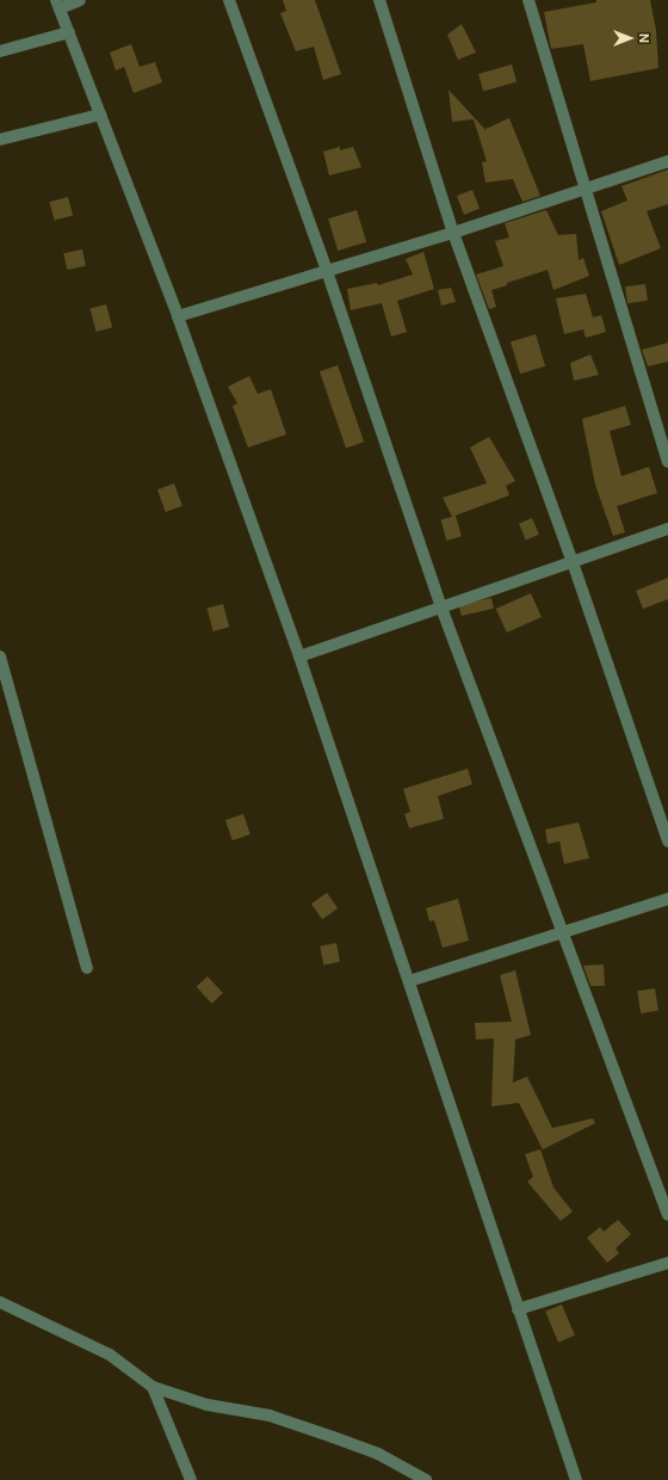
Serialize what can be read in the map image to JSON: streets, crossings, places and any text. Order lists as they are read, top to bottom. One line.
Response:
{"north":"right"}
